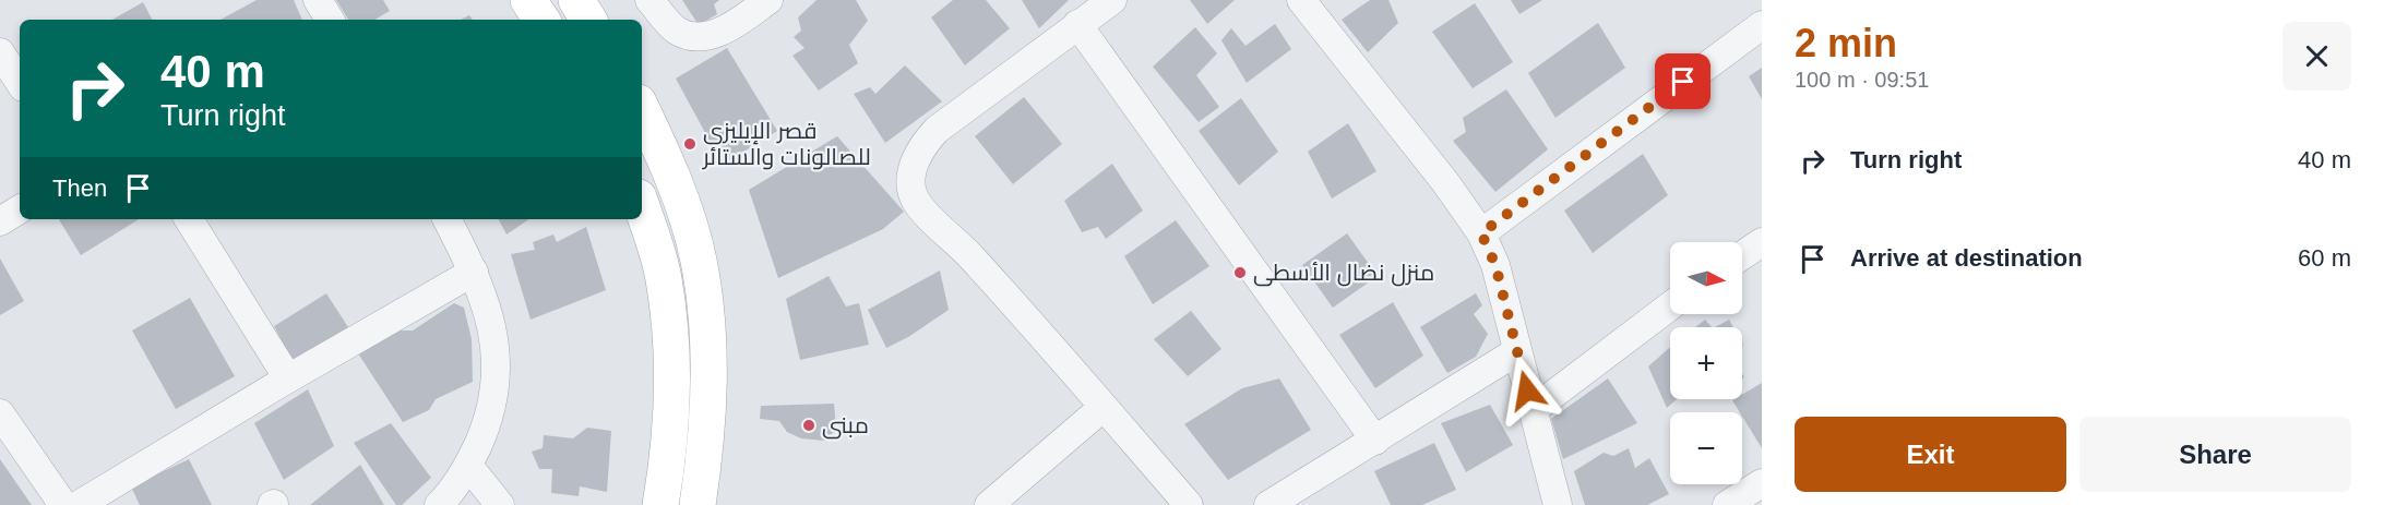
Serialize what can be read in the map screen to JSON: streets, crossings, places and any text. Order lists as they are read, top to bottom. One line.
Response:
{"places":["قصر الإيليزي للصالونات والستائر","منزل نضال الأسطى","مبنى"],"north":"right","page":{"heading":["2 min","100 m · 09:51"],"turn":["40 m","Turn right"],"list":[{"name":"Turn right","value":"40 m"},{"name":"Arrive at destination","value":"60 m"}],"then":"Then","map_buttons":["+","−"],"buttons":["Exit","Share"]}}
